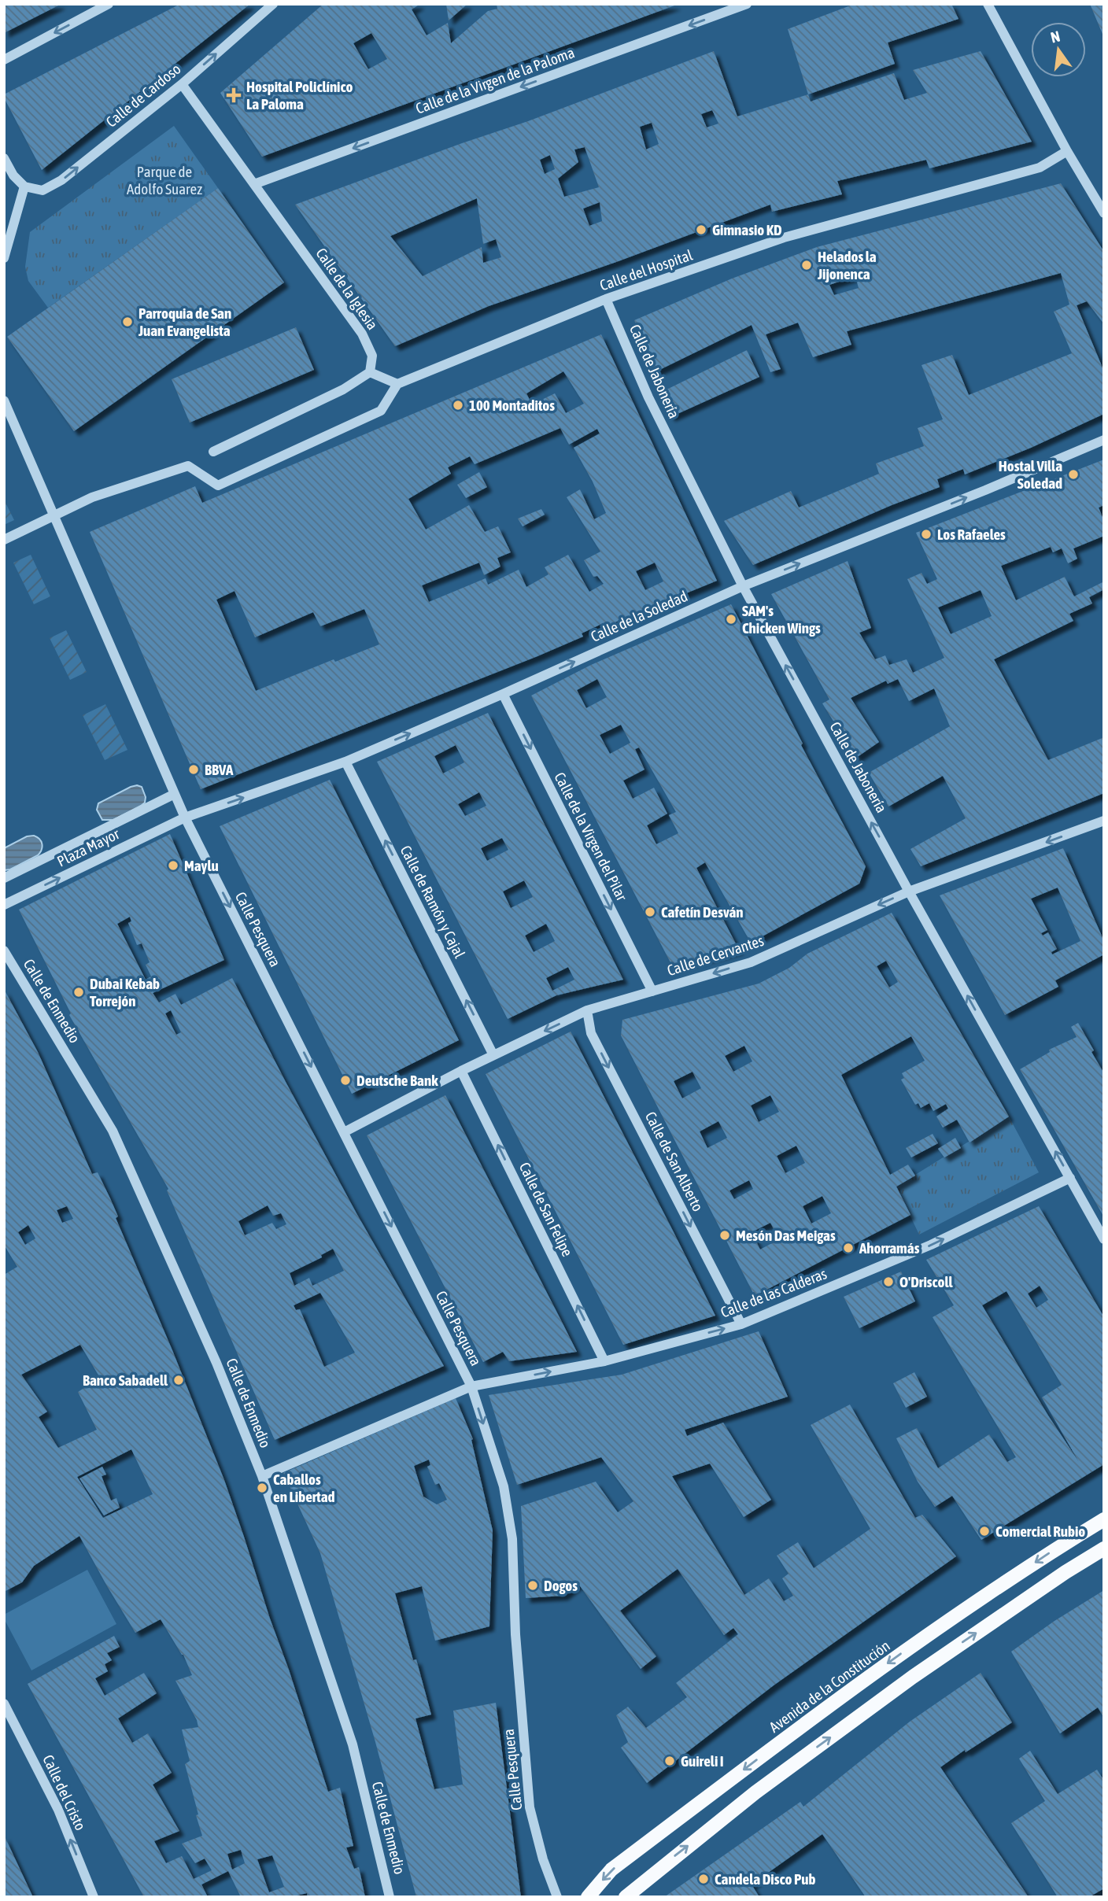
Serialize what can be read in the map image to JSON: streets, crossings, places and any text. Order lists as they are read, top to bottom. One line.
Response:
{"streets":{"main road":["Avenida de la Constitución"],"street":["Calle de la Virgen de la Paloma","Calle de Cardoso","Calle del Hospital","Calle de la Iglesia","Calle de Jabonería","Calle de la Soledad","Calle de la Virgen del Pilar","Plaza Mayor","Calle de Ramón y Cajal","Calle Pesquera","Calle de Cervantes","Calle de Enmedio","Calle de San Alberto","Calle de San Felipe","Calle de las Calderas","Calle del Cristo"]},"crossings":[["Calle de la Virgen de la Paloma","Calle de la Iglesia"],["Calle de Cardoso","Calle de la Iglesia"],["Calle del Hospital","Calle de Jabonería"],["Calle de Jabonería","Calle de la Soledad"],["Calle de Jabonería","Calle de Cervantes"],["Calle de Jabonería","Calle de las Calderas"],["Calle de la Soledad","Calle de la Virgen del Pilar"],["Calle de la Soledad","Plaza Mayor"],["Calle de la Soledad","Calle de Ramón y Cajal"],["Calle de la Soledad","Calle Pesquera"],["Calle de la Virgen del Pilar","Calle de Cervantes"],["Plaza Mayor","Calle Pesquera"],["Calle de Ramón y Cajal","Calle de Cervantes"],["Calle Pesquera","Calle de Cervantes"],["Calle Pesquera","Calle de las Calderas"],["Calle de Cervantes","Calle de San Alberto"],["Calle de Cervantes","Calle de San Felipe"],["Calle de Enmedio","Calle de las Calderas"],["Calle de San Alberto","Calle de las Calderas"],["Calle de San Felipe","Calle de las Calderas"]],"one_way":["Calle de la Virgen de la Paloma","Calle de Cardoso","Calle de Jabonería","Calle de la Soledad","Calle de la Virgen del Pilar","Calle de Ramón y Cajal","Calle Pesquera","Calle de Cervantes","Calle de San Alberto","Calle de San Felipe","Calle de las Calderas","Calle del Cristo"],"parks":["Parque de Adolfo Suarez"],"places":{"health":["Hospital Policlínico La Paloma"],"other":["Gimnasio KD","Helados la Jijonenca","Parroquia de San Juan Evangelista","100 Montaditos","Hostal Villa Soledad","Los Rafaeles","SAM's Chicken Wings","BBVA","Maylu","Cafetín Desván","Dubai Kebab Torrejón","Deutsche Bank","Mesón Das Meigas","Ahorramás","O'Driscoll","Banco Sabadell","Caballos en Libertad","Comercial Rubio","Dogos","Guireli I","Candela Disco Pub"]},"north":"top"}
